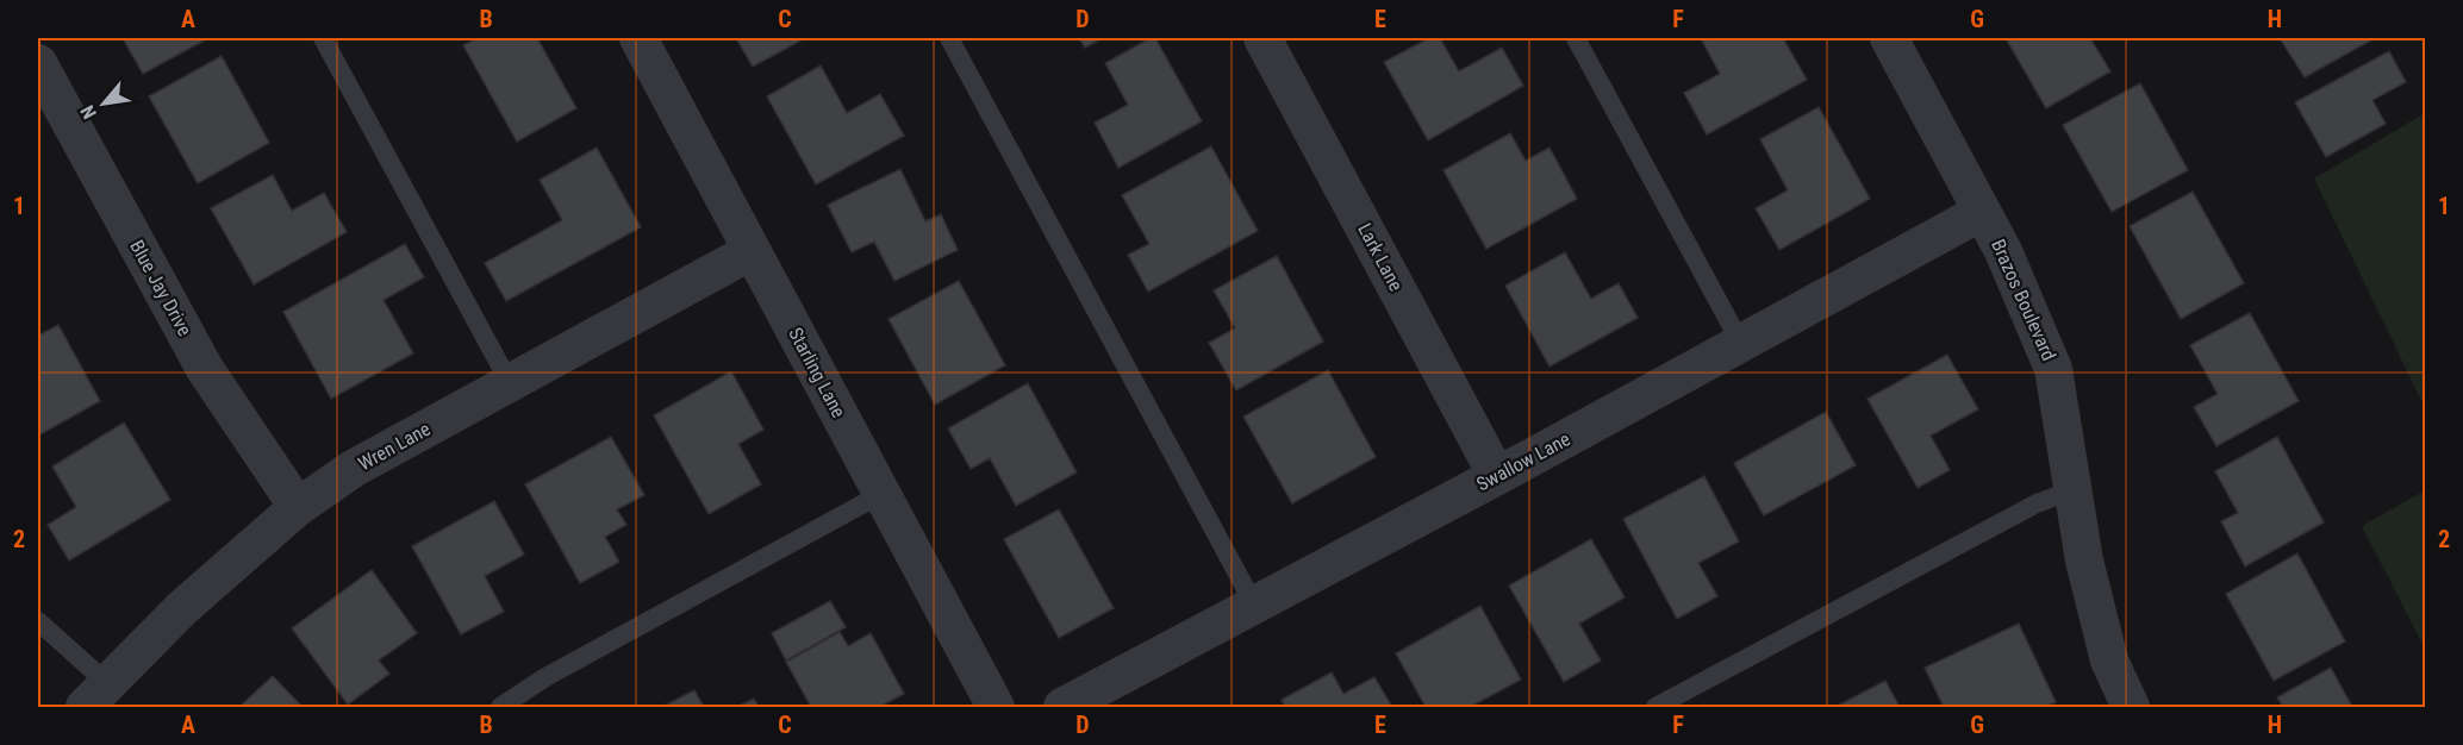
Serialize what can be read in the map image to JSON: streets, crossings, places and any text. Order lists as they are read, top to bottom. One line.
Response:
{"streets":{"street":["Lark Lane","Blue Jay Drive","Brazos Boulevard","Starling Lane","Wren Lane","Swallow Lane"]},"crossings":[["Lark Lane","Swallow Lane"],["Blue Jay Drive","Wren Lane"],["Brazos Boulevard","Swallow Lane"],["Starling Lane","Wren Lane"]],"north":"bottom left","grid":{"columns":["A","B","C","D","E","F","G","H"],"rows":["1","2"]}}
